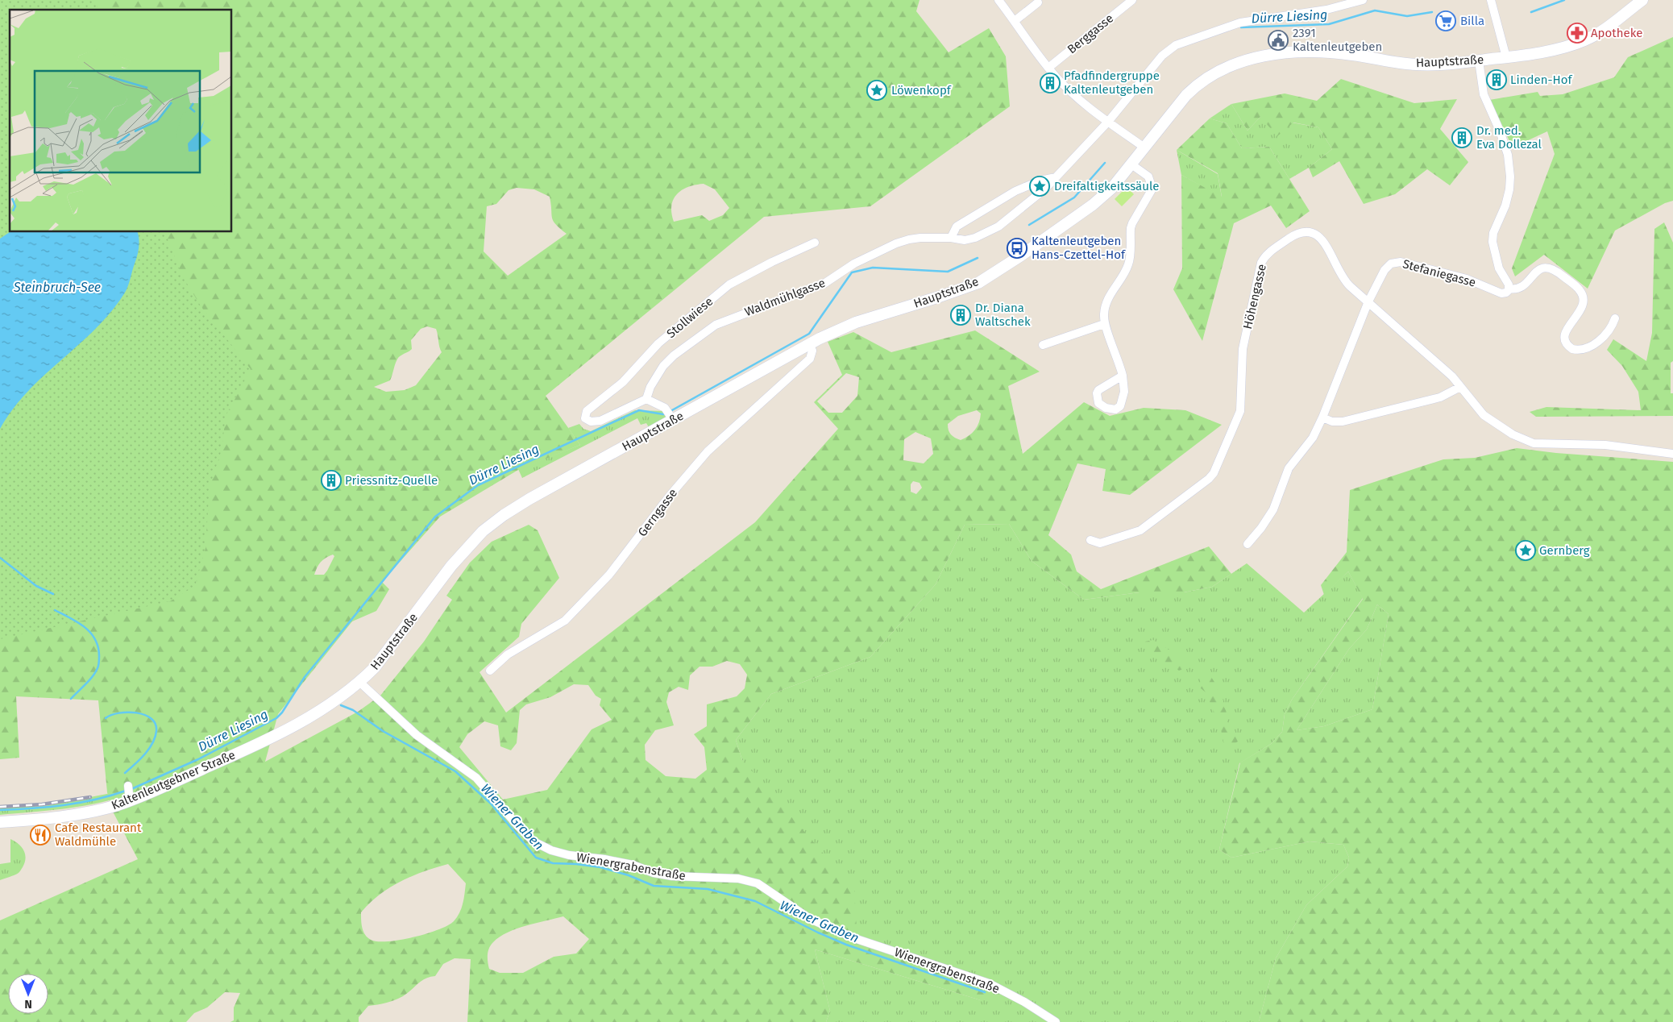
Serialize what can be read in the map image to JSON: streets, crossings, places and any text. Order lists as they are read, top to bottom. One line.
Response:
{"streets":{"main road":["Hauptstraße","Kaltenleutgebner Straße"],"street":["Berggasse","Stefaniegasse","Höhengasse","Waldmühlgasse","Stollwiese","Gerngasse","Wienergrabenstraße"]},"crossings":[["Hauptstraße","Gerngasse"],["Hauptstraße","Kaltenleutgebner Straße"],["Hauptstraße","Wienergrabenstraße"],["Stefaniegasse","Höhengasse"],["Waldmühlgasse","Stollwiese"]],"water":["Dürre Liesing","Steinbruch-See","Wiener Graben"],"places":{"supermarket":["Billa"],"pharmacy":["Apotheke"],"public building":["2391 Kaltenleutgeben"],"building":["Linden-Hof","Pfadfindergruppe Kaltenleutgeben","Dr. med. Eva Dollezal","Dr. Diana Waltschek","Priessnitz-Quelle"],"place":["Löwenkopf","Dreifaltigkeitssäule","Gernberg"],"bus stop":["Kaltenleutgeben Hans-Czettel-Hof"],"restaurant":["Cafe Restaurant Waldmühle"]},"north":"bottom"}
